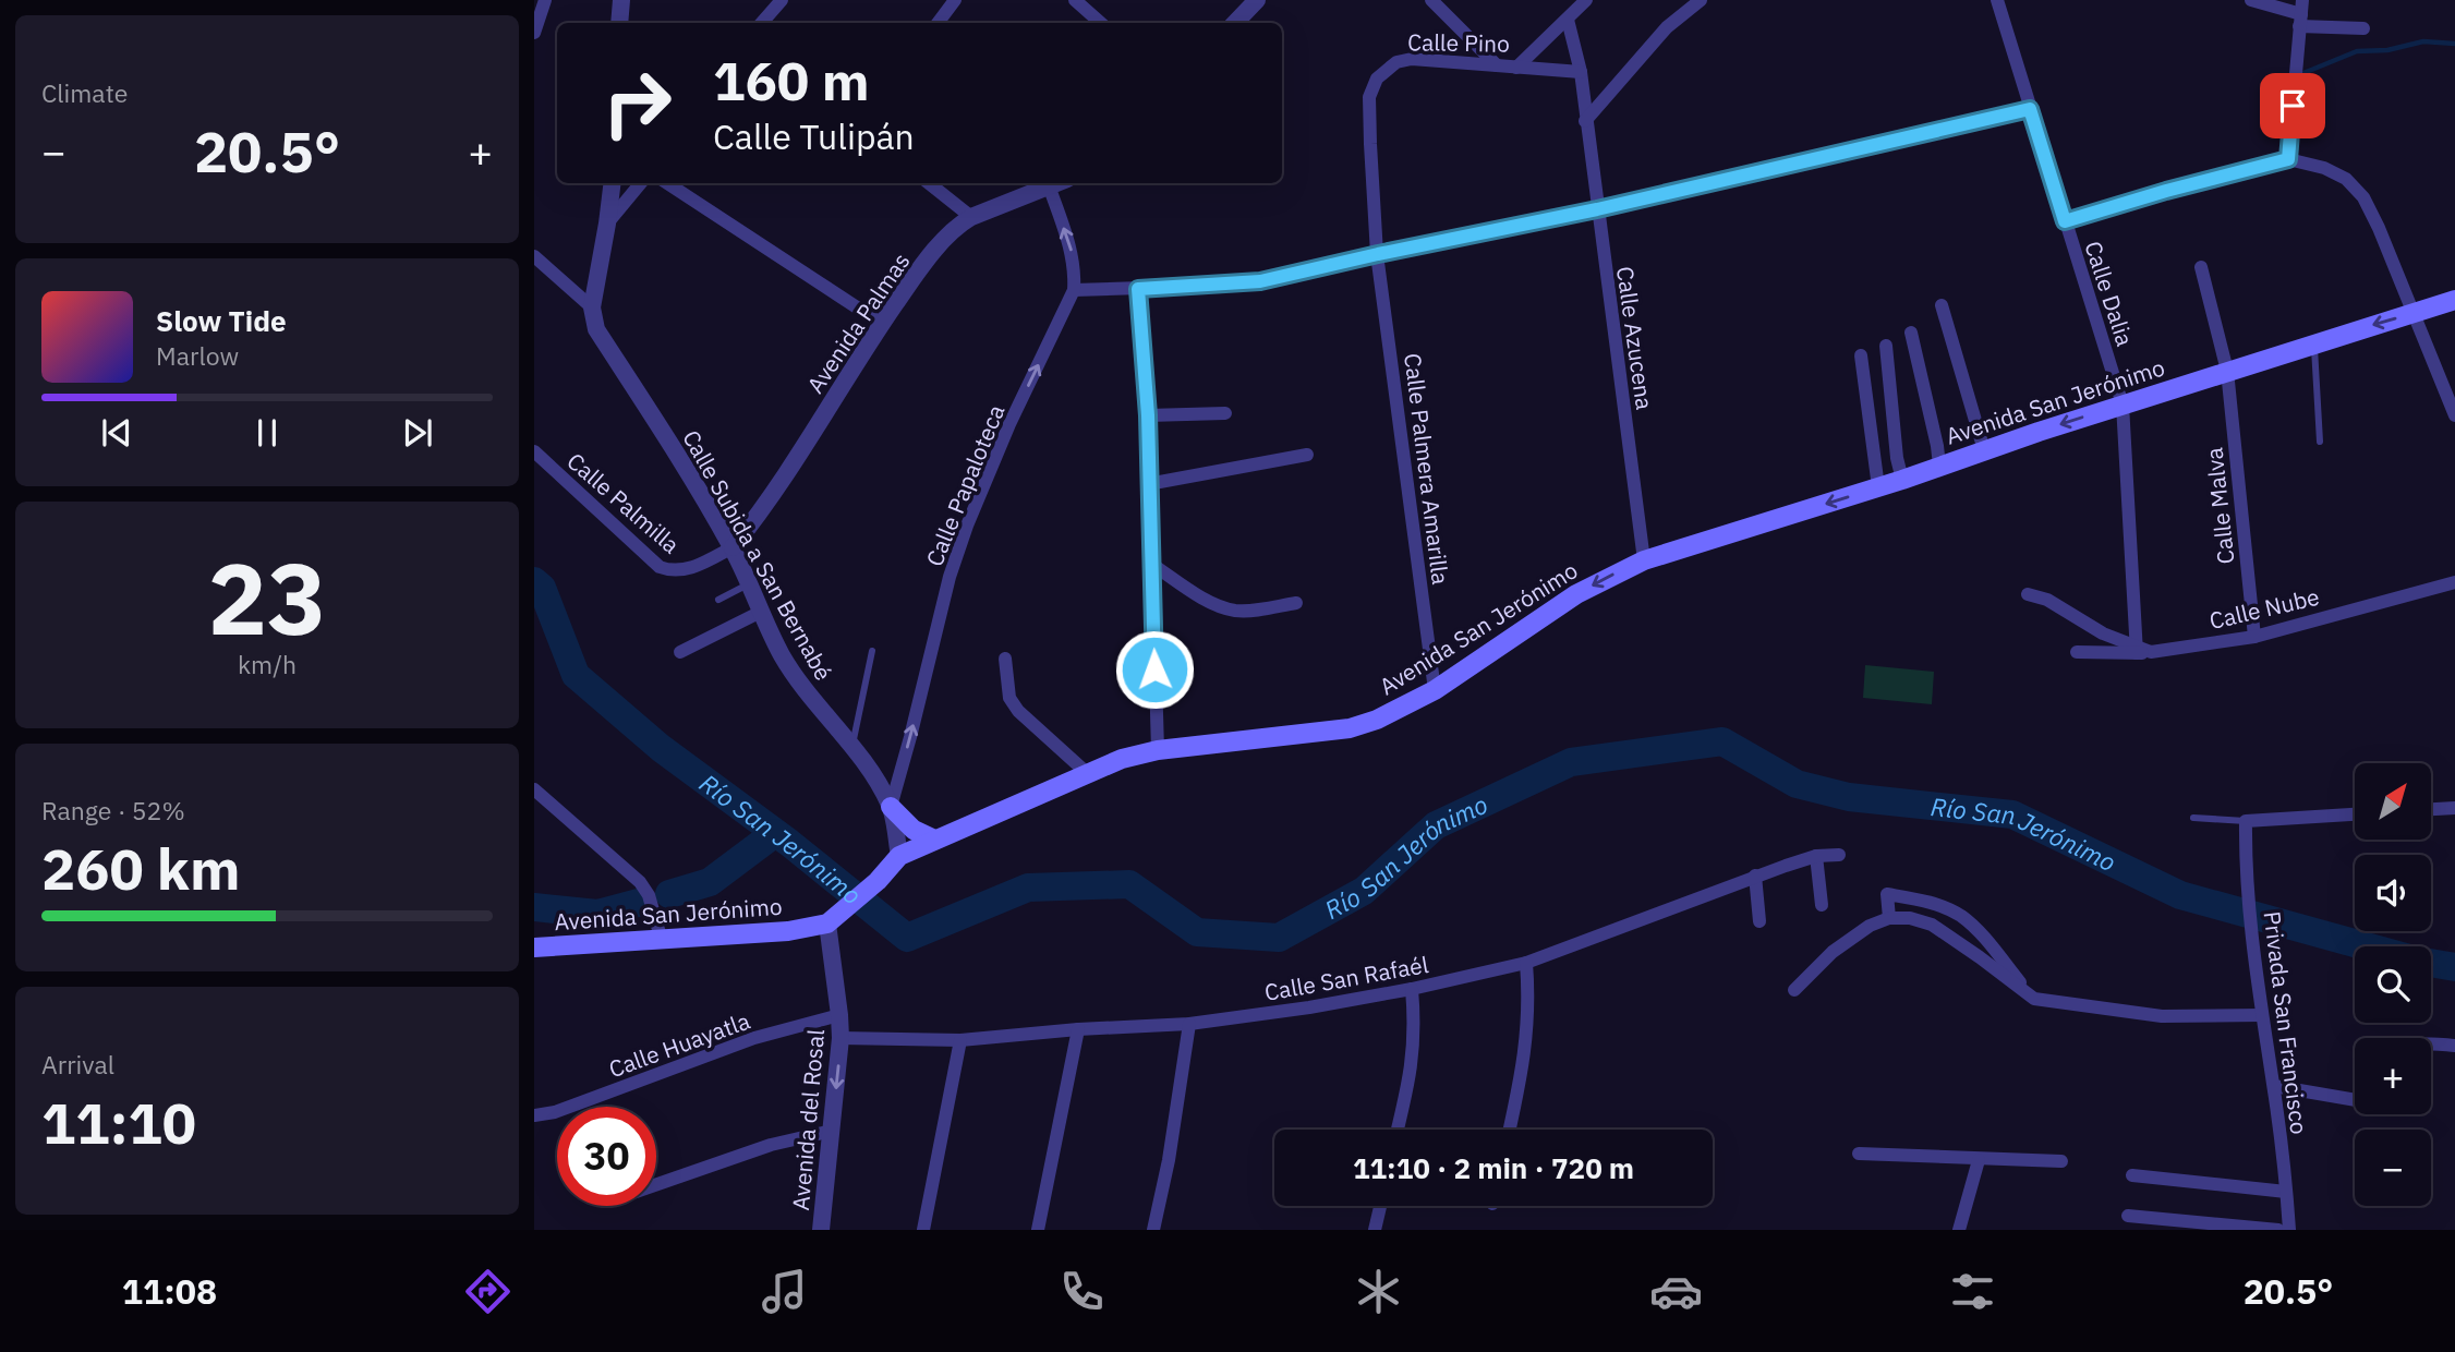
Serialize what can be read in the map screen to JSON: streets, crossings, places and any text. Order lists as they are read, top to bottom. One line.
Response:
{"streets":{"main road":["Avenida San Jerónimo"],"street":["Calle Pino","Calle Dalia","Avenida Palmas","Calle Azucena","Calle Palmera Amarilla","Calle Papaloteca","Calle Palmilla","Calle Malva","Calle Subida a San Bernabé","Calle Nube","Calle San Rafaél","Privada San Francisco","Calle Huayatla","Avenida del Rosal"]},"crossings":[["Calle Pino","Calle Azucena"],["Calle Pino","Calle Palmera Amarilla"],["Calle Dalia","Avenida San Jerónimo"],["Calle Dalia","Calle Nube"],["Avenida Palmas","Calle Papaloteca"],["Avenida Palmas","Calle Palmilla"],["Avenida Palmas","Calle Subida a San Bernabé"],["Calle Azucena","Avenida San Jerónimo"],["Avenida San Jerónimo","Calle Palmera Amarilla"],["Avenida San Jerónimo","Calle Malva"],["Avenida San Jerónimo","Calle Subida a San Bernabé"],["Avenida San Jerónimo","Avenida del Rosal"],["Calle Papaloteca","Calle Subida a San Bernabé"],["Calle Palmilla","Calle Subida a San Bernabé"],["Calle Malva","Calle Nube"],["Calle San Rafaél","Avenida del Rosal"],["Calle Huayatla","Avenida del Rosal"]],"one_way":["Avenida San Jerónimo","Calle Papaloteca"],"water":["Río San Jerónimo"],"north":"top right","page":{"tile":["Climate",["23","km/h"],["Range · 52%","260 km"],["Arrival","11:10"]],"turn":["160 m","Calle Tulipán"],"heat":["−","20.5°","+"],"song":["Slow Tide","Marlow"],"map_buttons":["+","−"],"limit":"30","trip":"11:10 · 2 min · 720 m","tabs":["11:08","20.5°"]}}
